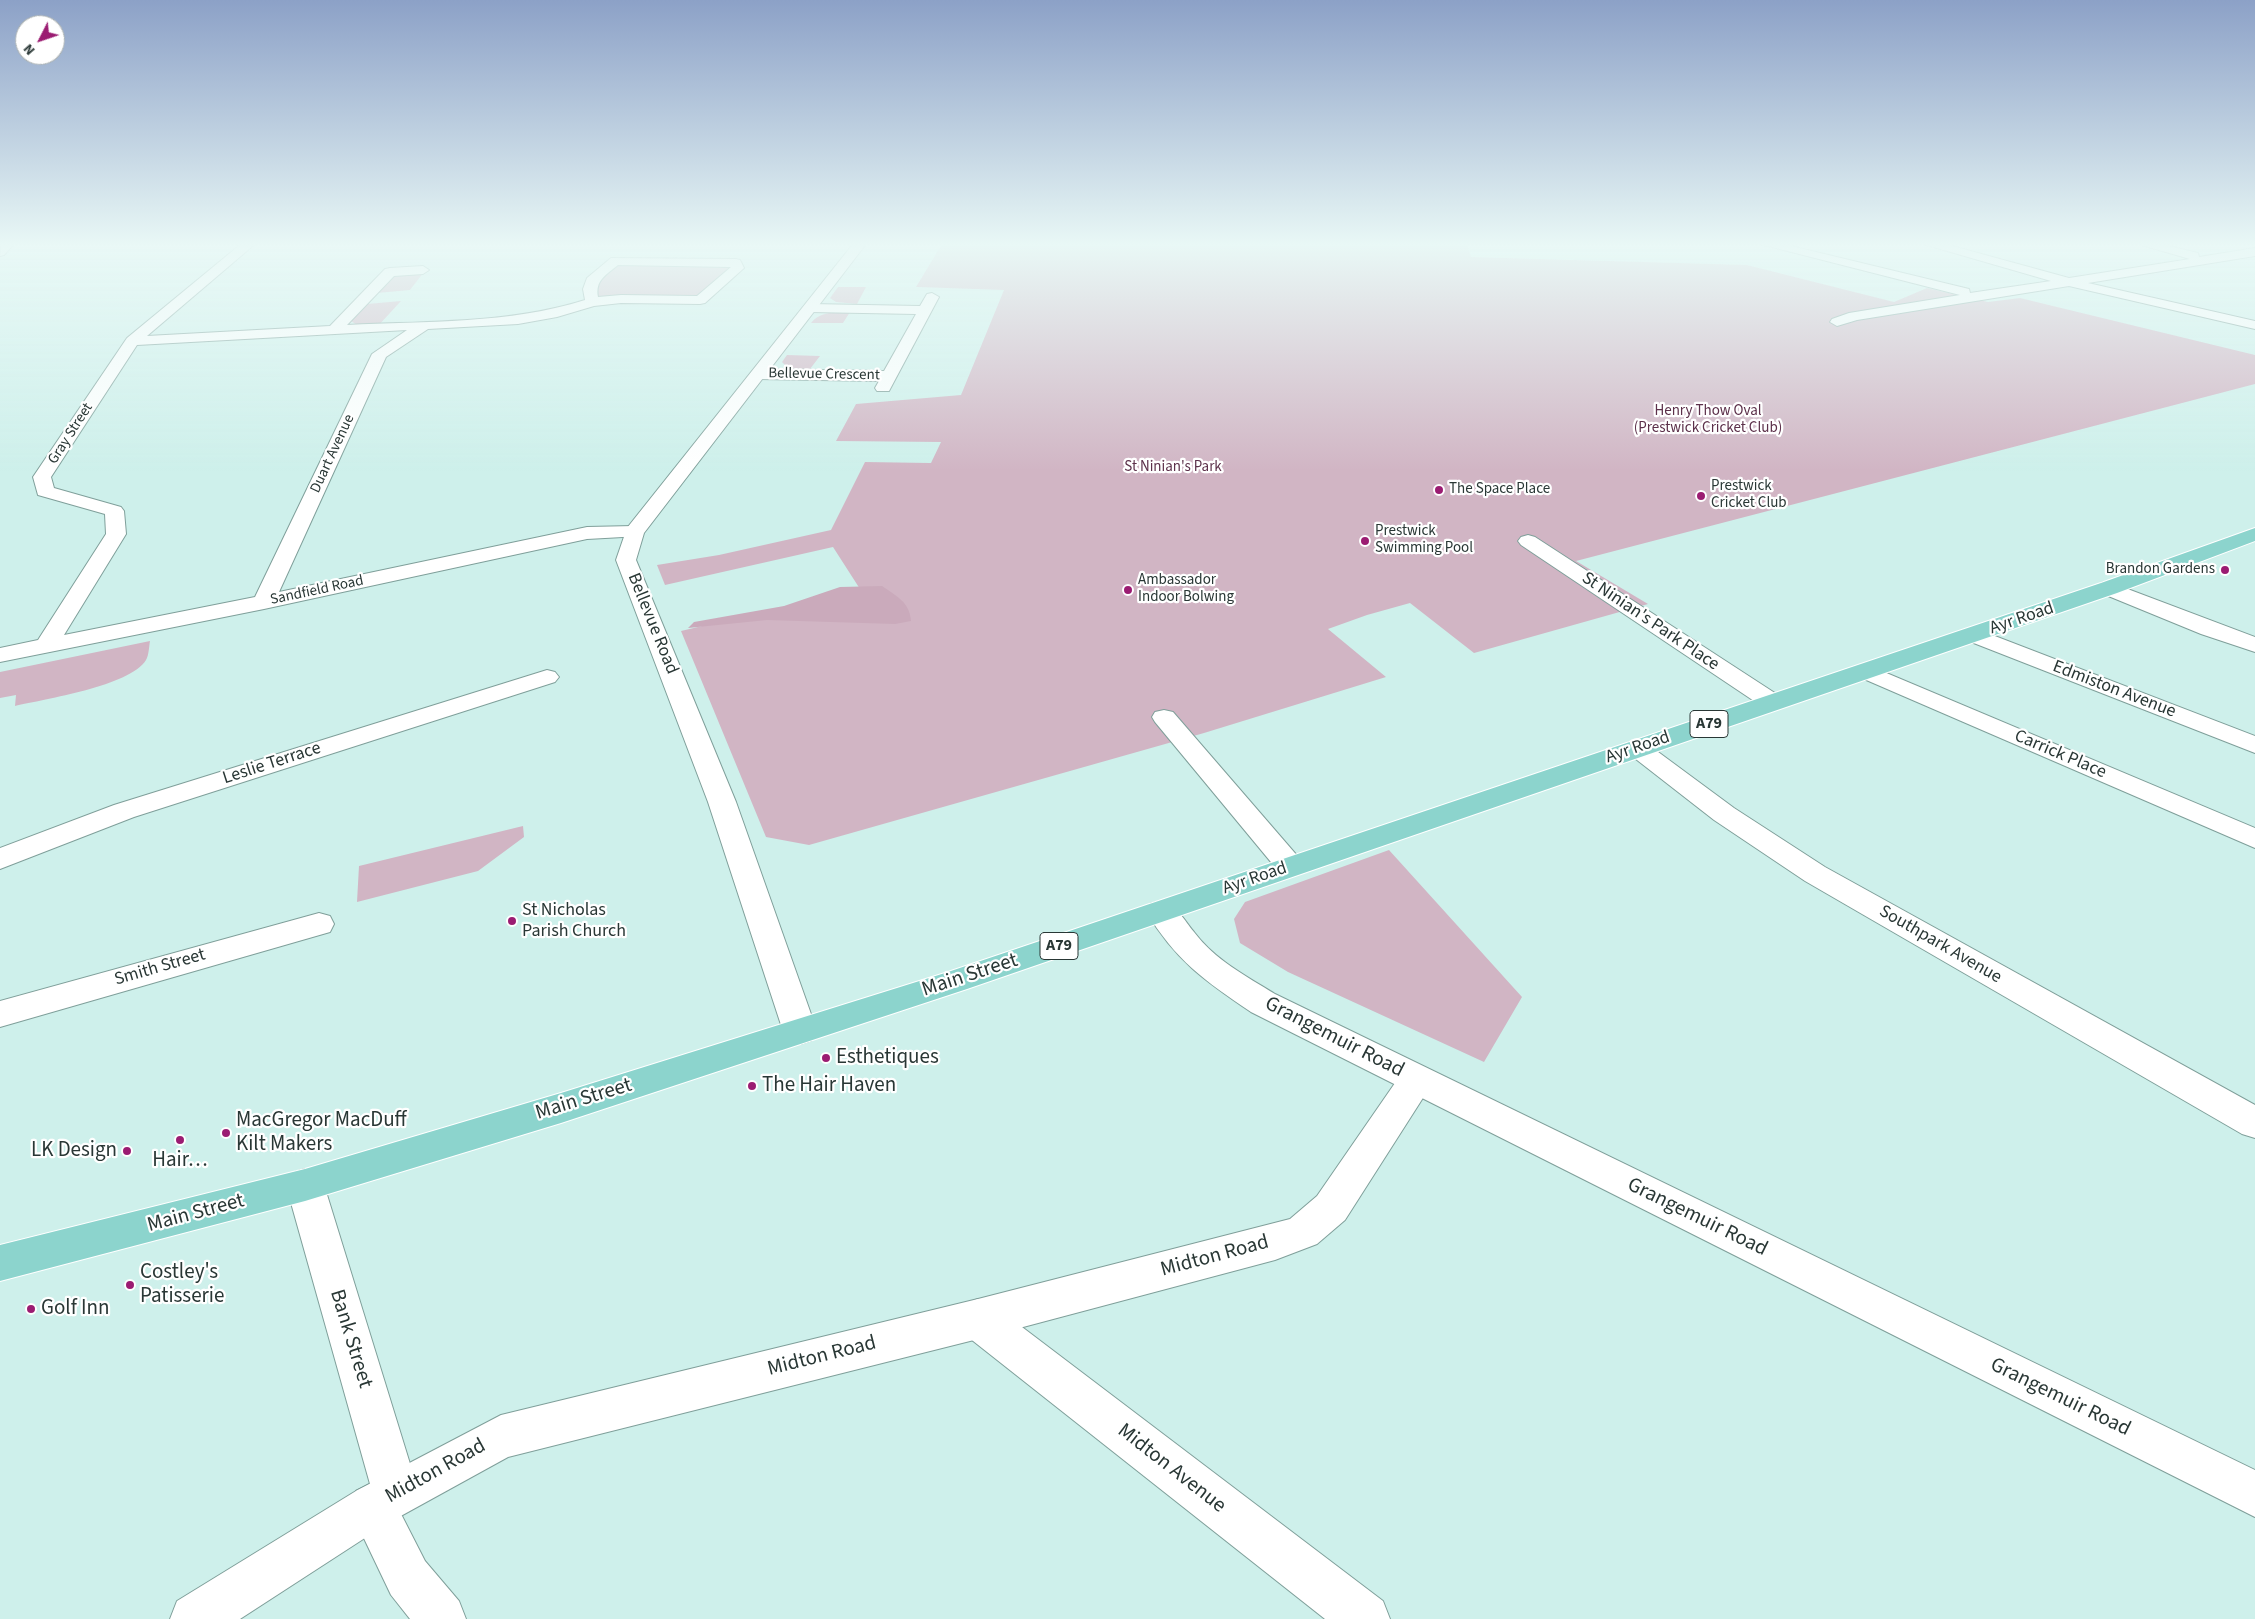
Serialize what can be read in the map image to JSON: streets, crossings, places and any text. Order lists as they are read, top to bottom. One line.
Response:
{"streets":{"main road":["Ayr Road","A79","Main Street"],"street":["Bellevue Crescent","Gray Street","Duart Avenue","Sandfield Road","St Ninian's Park Place","Bellevue Road","Edmiston Avenue","Carrick Place","Leslie Terrace","Southpark Avenue","Smith Street","Grangemuir Road","Midton Road","Bank Street","Midton Avenue"]},"crossings":[["Bellevue Crescent","Bellevue Road"],["Gray Street","Sandfield Road"],["Duart Avenue","Sandfield Road"],["Sandfield Road","Bellevue Road"],["Ayr Road","St Ninian's Park Place"],["Ayr Road","Edmiston Avenue"],["Ayr Road","Carrick Place"],["Ayr Road","Southpark Avenue"],["Ayr Road","Main Street"],["Ayr Road","Grangemuir Road"],["Bellevue Road","Main Street"],["Main Street","Grangemuir Road"],["Main Street","Bank Street"],["Grangemuir Road","Midton Road"],["Midton Road","Bank Street"],["Midton Road","Midton Avenue"]],"parks":["Henry Thow Oval (Prestwick Cricket Club)","St Ninian's Park"],"places":["The Space Place","Prestwick Cricket Club","Prestwick Swimming Pool","Brandon Gardens","Ambassador Indoor Bolwing","St Nicholas Parish Church","Esthetiques","The Hair Haven","MacGregor MacDuff Kilt Makers","Hair…","LK Design","Costley's Patisserie","Golf Inn"],"north":"bottom left"}
